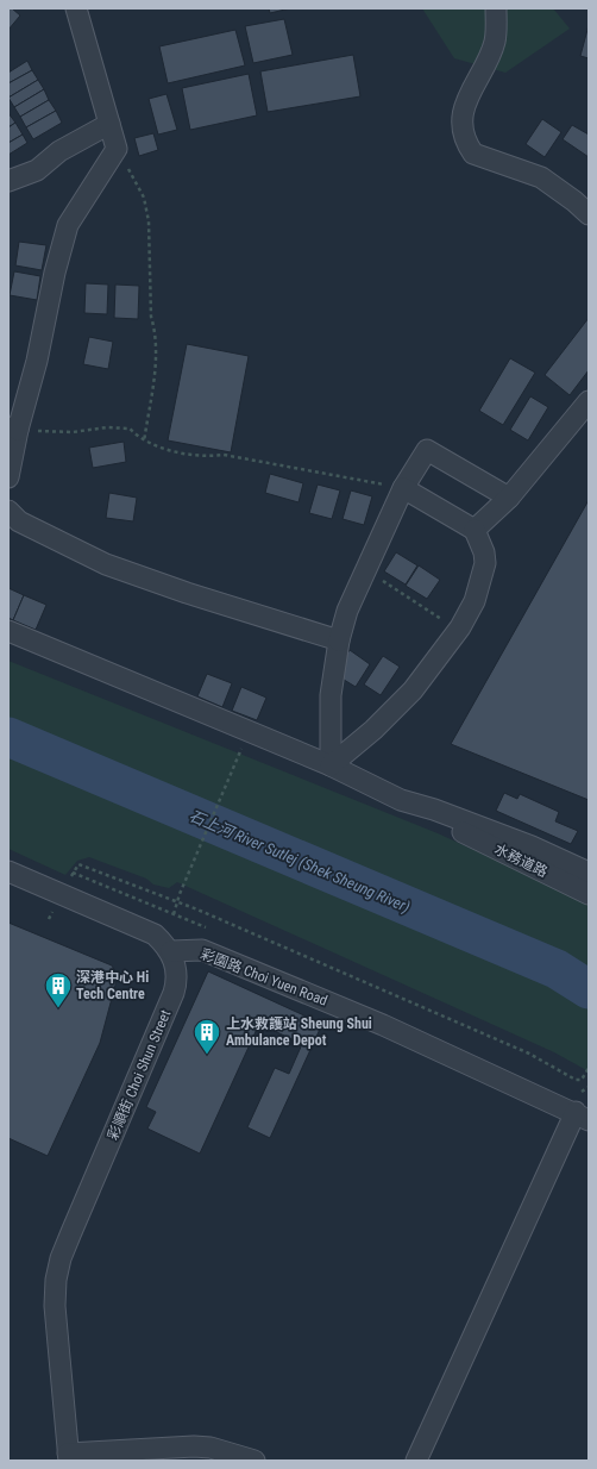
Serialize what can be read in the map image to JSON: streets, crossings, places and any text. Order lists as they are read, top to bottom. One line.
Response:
{"streets":{"street":["水務道路","彩園路 Choi Yuen Road","彩順街 Choi Shun Street"]},"crossings":[["彩園路 Choi Yuen Road","彩順街 Choi Shun Street"]],"water":["石上河 River Sutlej (Shek Sheung River)"],"places":{"building":["深港中心 Hi Tech Centre","上水救護站 Sheung Shui Ambulance Depot"]}}
